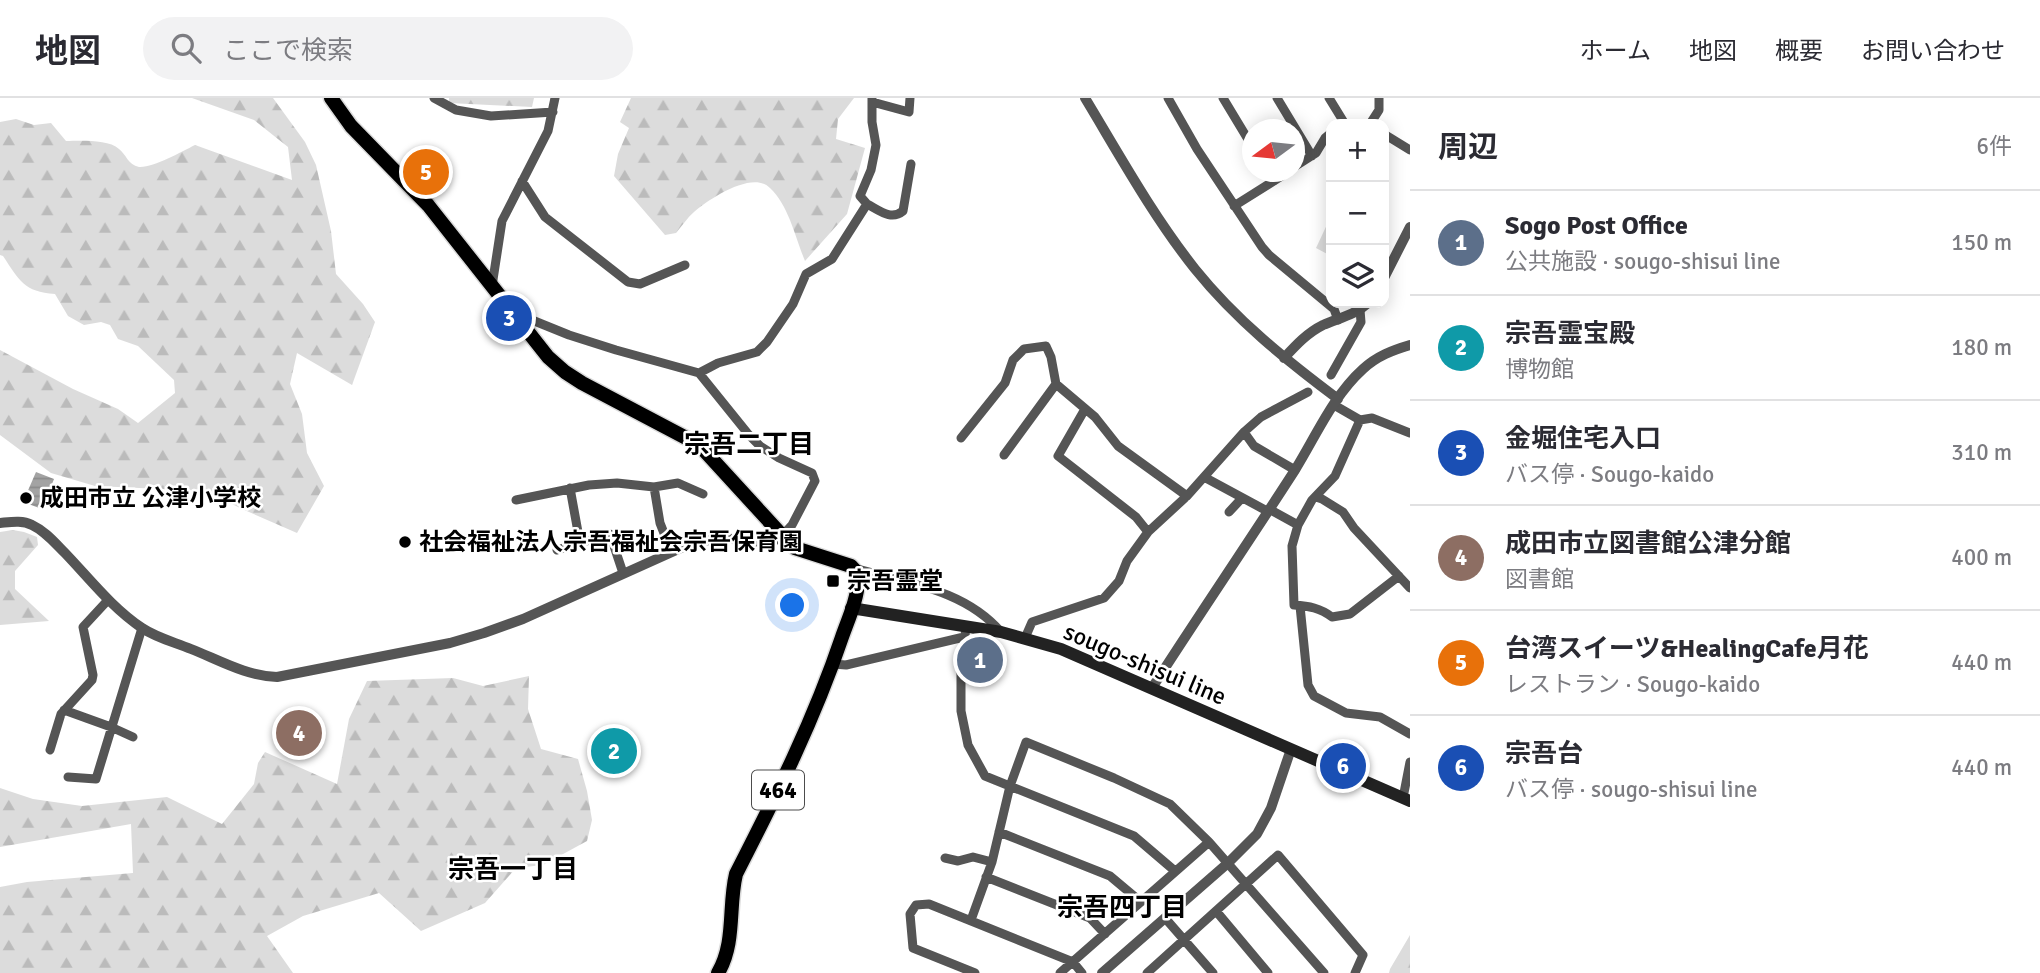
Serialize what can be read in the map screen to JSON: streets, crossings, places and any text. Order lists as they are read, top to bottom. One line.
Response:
{"streets":{"highway":["464"],"main road":["sougo-shisui line"]},"crossings":[["sougo-shisui line","464"]],"districts":["宗吾二丁目","宗吾一丁目","宗吾四丁目"],"places":{"other":["成田市立 公津小学校","社会福祉法人宗吾福祉会宗吾保育園"],"transit":["宗吾霊堂"]},"north":"left","page":{"header":"地図","search":"ここで検索","nav":["ホーム","地図","概要","お問い合わせ"],"heading":["周辺","6件"],"map_buttons":["+","−"],"pins":["5","3","1","4","2","6"],"list":[{"mark":"1","name":"Sogo Post Office","note":"公共施設 · sougo-shisui line","value":"150 m"},{"mark":"2","name":"宗吾霊宝殿","note":"博物館","value":"180 m"},{"mark":"3","name":"金堀住宅入口","note":"バス停 · Sougo-kaido","value":"310 m"},{"mark":"4","name":"成田市立図書館公津分館","note":"図書館","value":"400 m"},{"mark":"5","name":"台湾スイーツ&HealingCafe月花","note":"レストラン · Sougo-kaido","value":"440 m"},{"mark":"6","name":"宗吾台","note":"バス停 · sougo-shisui line","value":"440 m"}]}}
